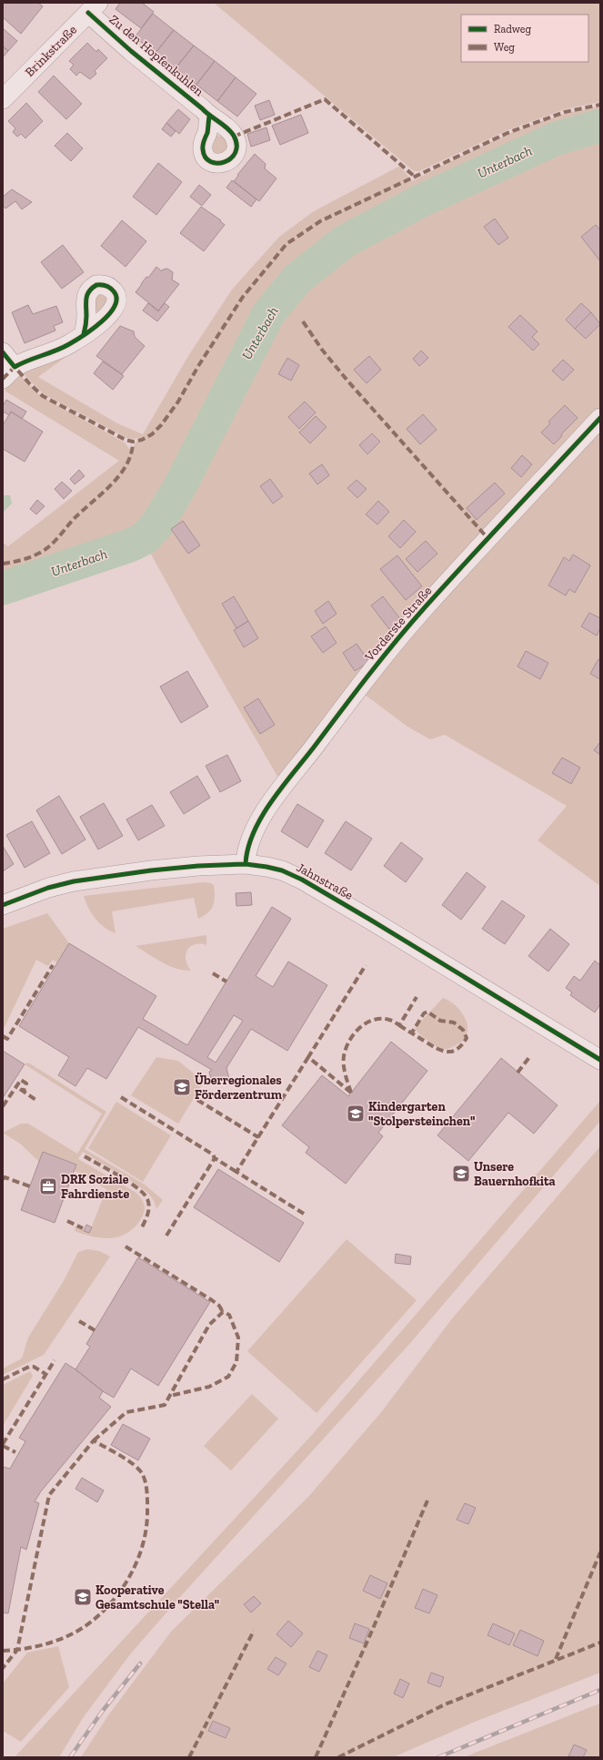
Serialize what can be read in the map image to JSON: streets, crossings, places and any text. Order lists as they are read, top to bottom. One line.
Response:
{"streets":{"street":["Brinkstraße","Zu den Hopfenkuhlen","Vorderste Straße","Jahnstraße"]},"crossings":[["Brinkstraße","Zu den Hopfenkuhlen"],["Vorderste Straße","Jahnstraße"]],"water":["Unterbach"],"places":{"school or university":["Überregionales Förderzentrum","Kindergarten \"Stolpersteinchen\"","Unsere Bauernhofkita","Kooperative Gesamtschule \"Stella\""],"office":["DRK Soziale Fahrdienste"]},"legend":["Radweg","Weg"]}
